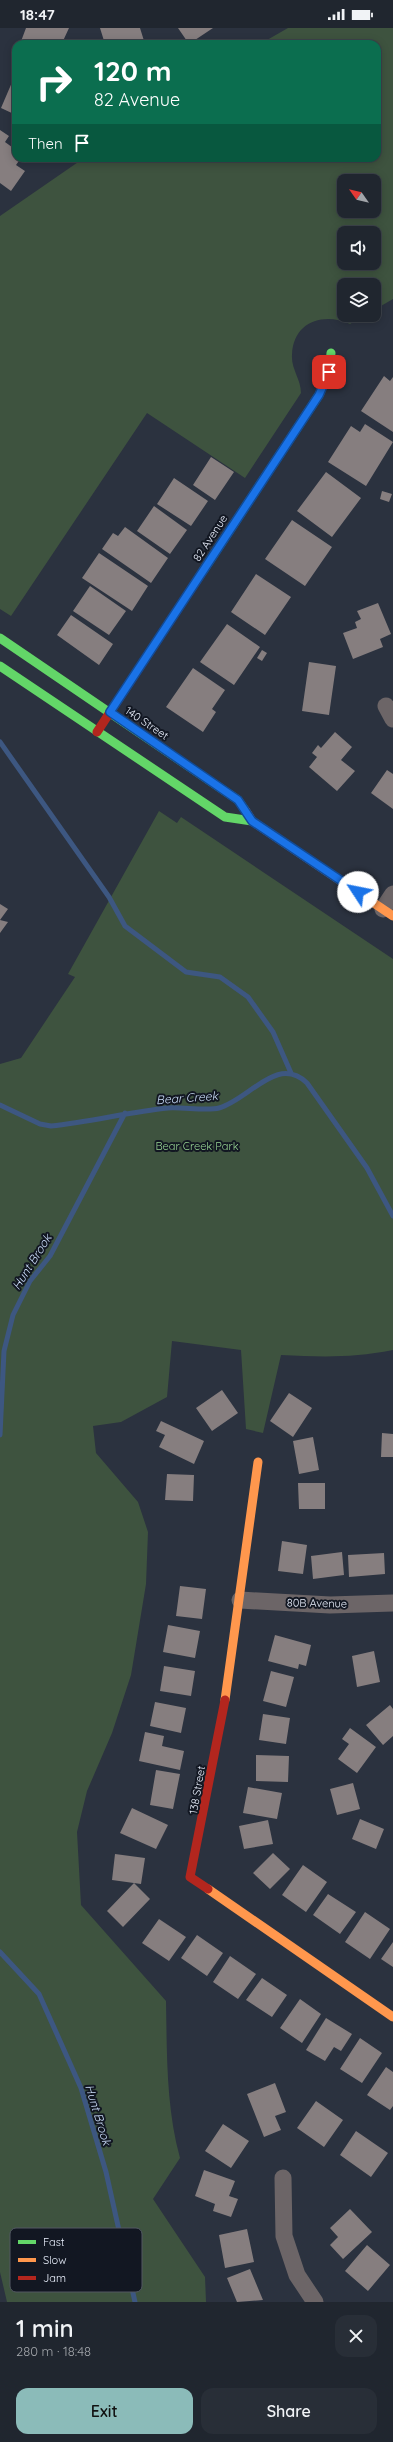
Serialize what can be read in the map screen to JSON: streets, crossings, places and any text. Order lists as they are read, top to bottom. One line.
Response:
{"streets":{"street":["82 Avenue","140 Street","80B Avenue","138 Street"]},"crossings":[["82 Avenue","140 Street"],["80B Avenue","138 Street"]],"water":["Bear Creek","Hunt Brook"],"parks":["Bear Creek Park"],"legend":["Fast","Slow","Jam"],"north":"top left","page":{"status":"18:47","turn":["120 m","82 Avenue"],"then":"Then","heading":["1 min","280 m · 18:48"],"buttons":["Exit","Share"]}}
